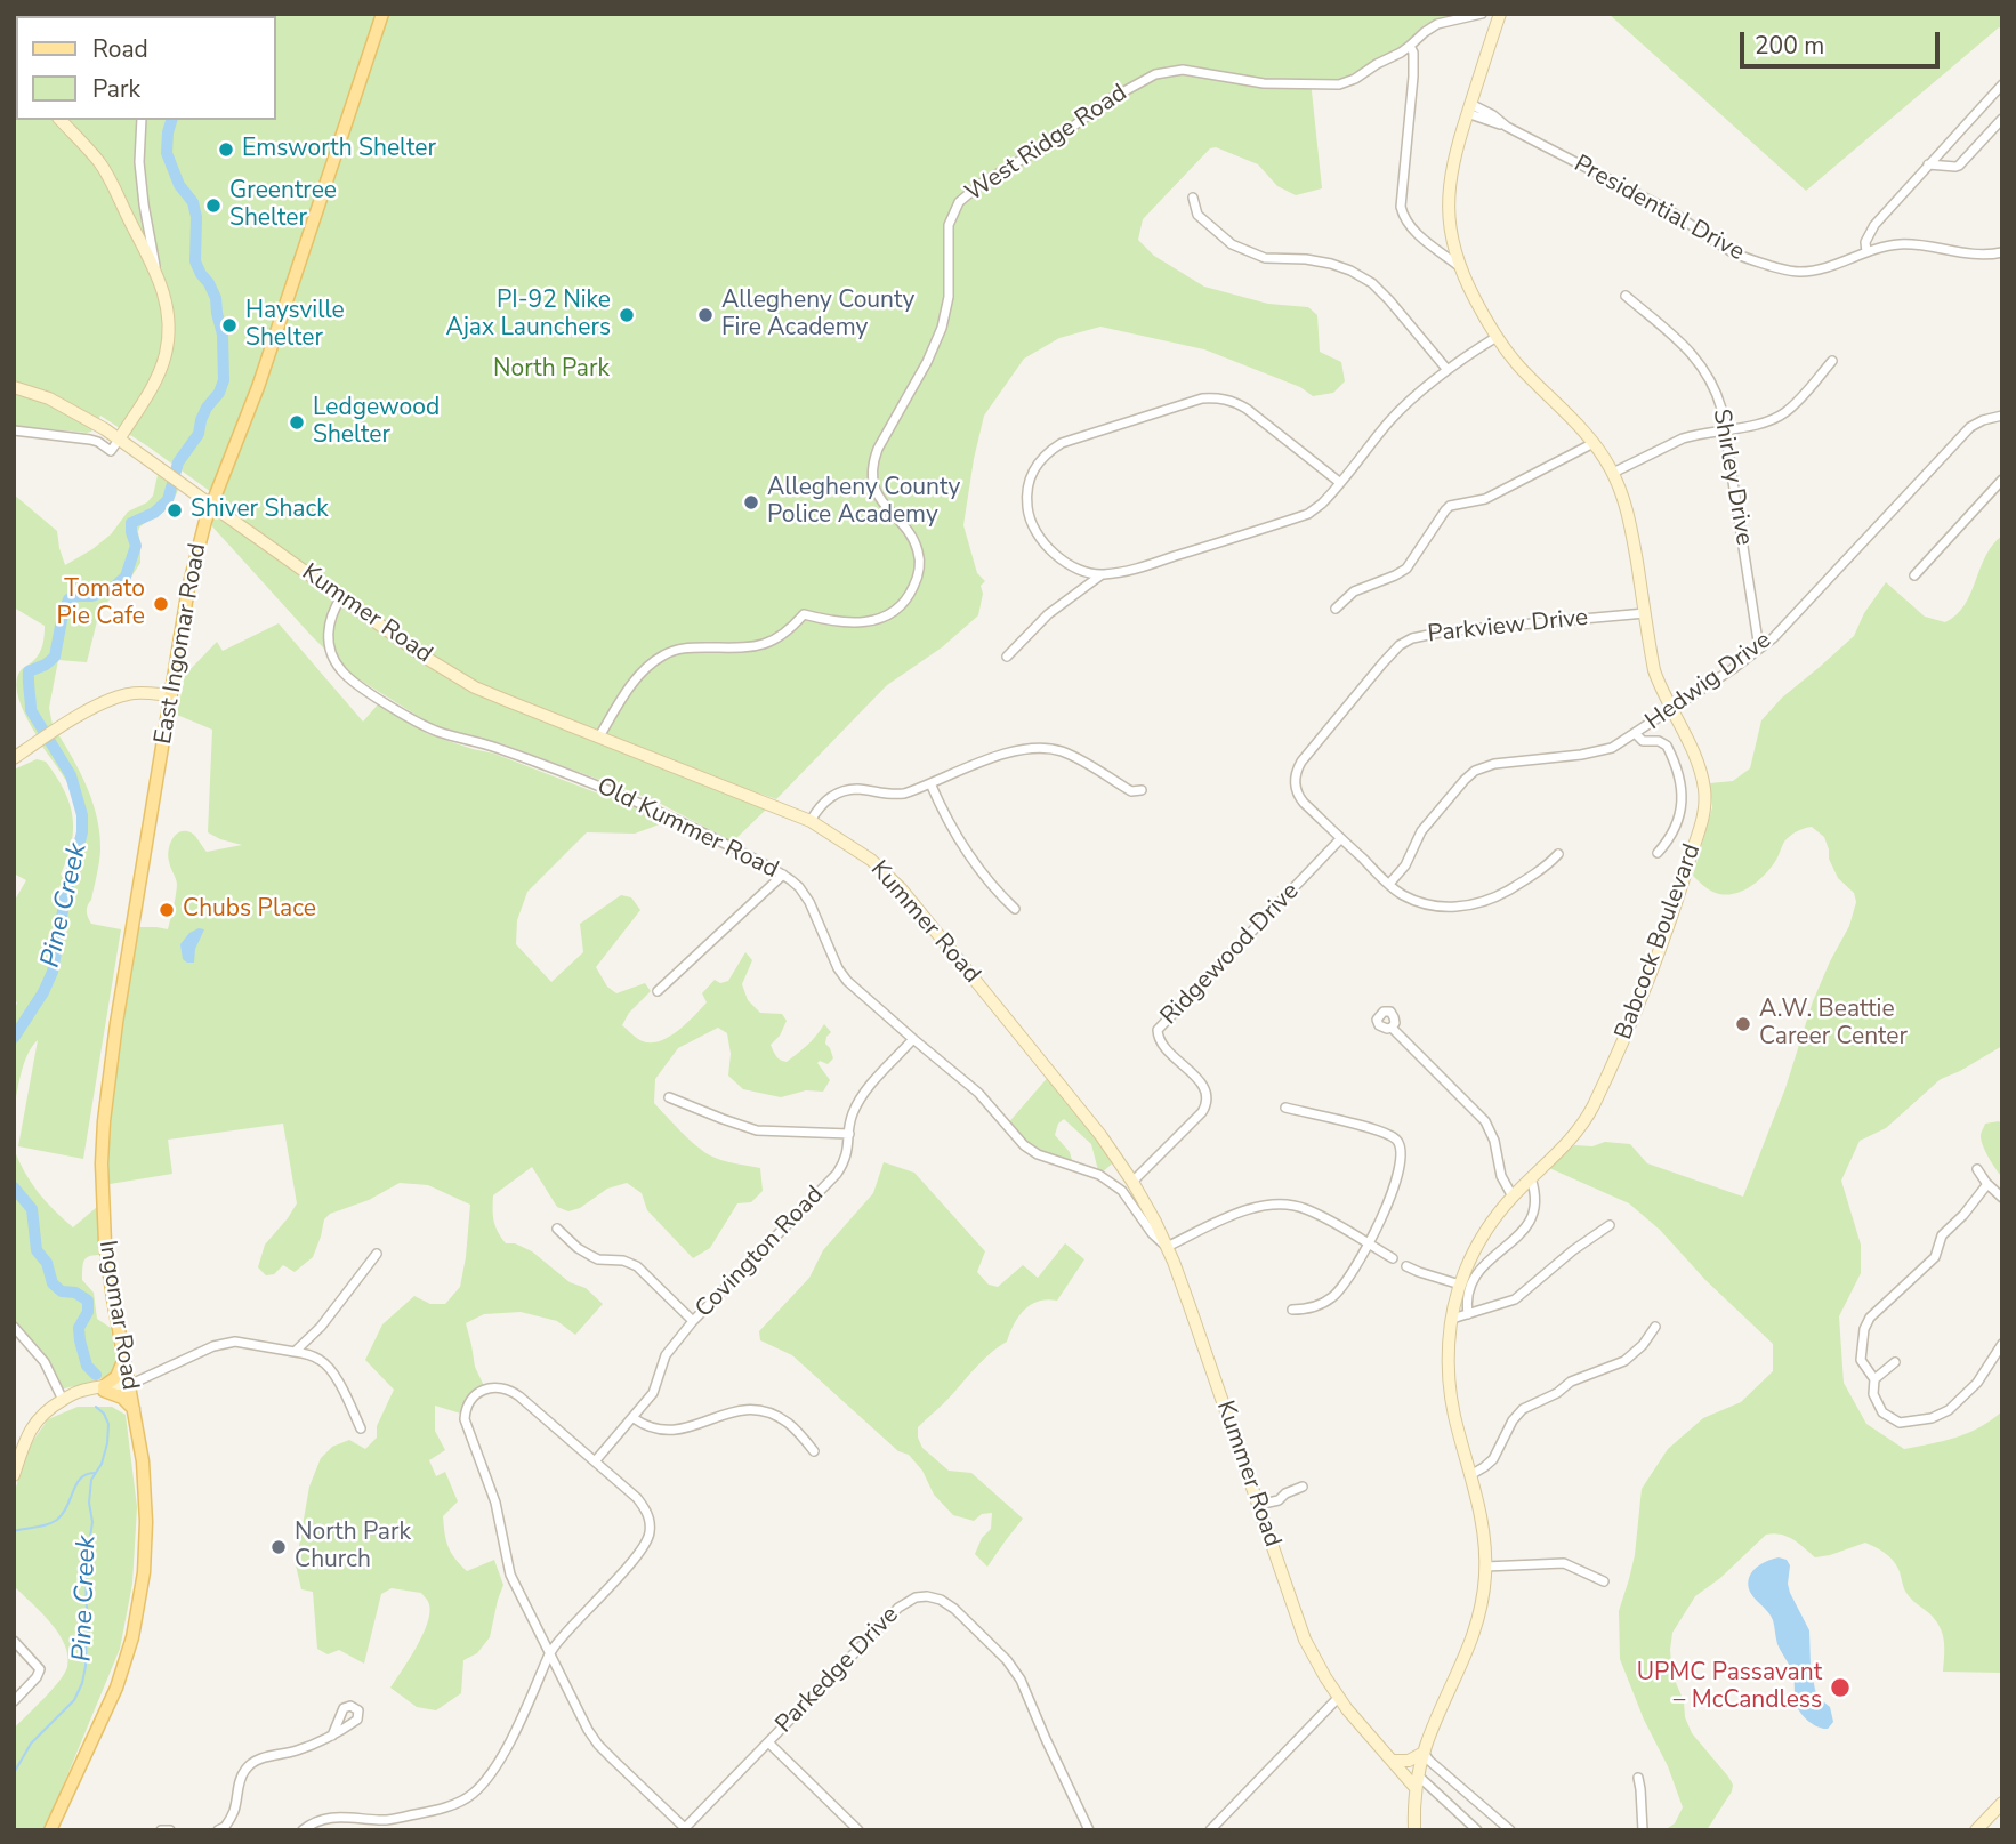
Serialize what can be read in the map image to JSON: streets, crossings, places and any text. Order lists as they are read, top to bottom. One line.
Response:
{"streets":{"main road":["East Ingomar Road","Ingomar Road"],"street":["West Ridge Road","Presidential Drive","Shirley Drive","Kummer Road","Parkview Drive","Hedwig Drive","Old Kummer Road","Babcock Boulevard","Ridgewood Drive","Covington Road","Parkedge Drive"]},"crossings":[["West Ridge Road","Kummer Road"],["Presidential Drive","Babcock Boulevard"],["Shirley Drive","Hedwig Drive"],["Kummer Road","East Ingomar Road"],["Kummer Road","Old Kummer Road"],["Kummer Road","Babcock Boulevard"],["Kummer Road","Ridgewood Drive"],["Parkview Drive","Hedwig Drive"],["Parkview Drive","Babcock Boulevard"],["Parkview Drive","Ridgewood Drive"],["East Ingomar Road","Ingomar Road"],["Hedwig Drive","Babcock Boulevard"],["Old Kummer Road","Covington Road"]],"water":["Pine Creek"],"parks":["North Park"],"places":["Emsworth Shelter","Greentree Shelter","PI-92 Nike Ajax Launchers","Allegheny County Fire Academy","Haysville Shelter","Ledgewood Shelter","Allegheny County Police Academy","Shiver Shack","Tomato Pie Cafe","Chubs Place","A.W. Beattie Career Center","North Park Church","UPMC Passavant – McCandless"],"legend":["Road","Park"],"scale_bar":"200 m"}
